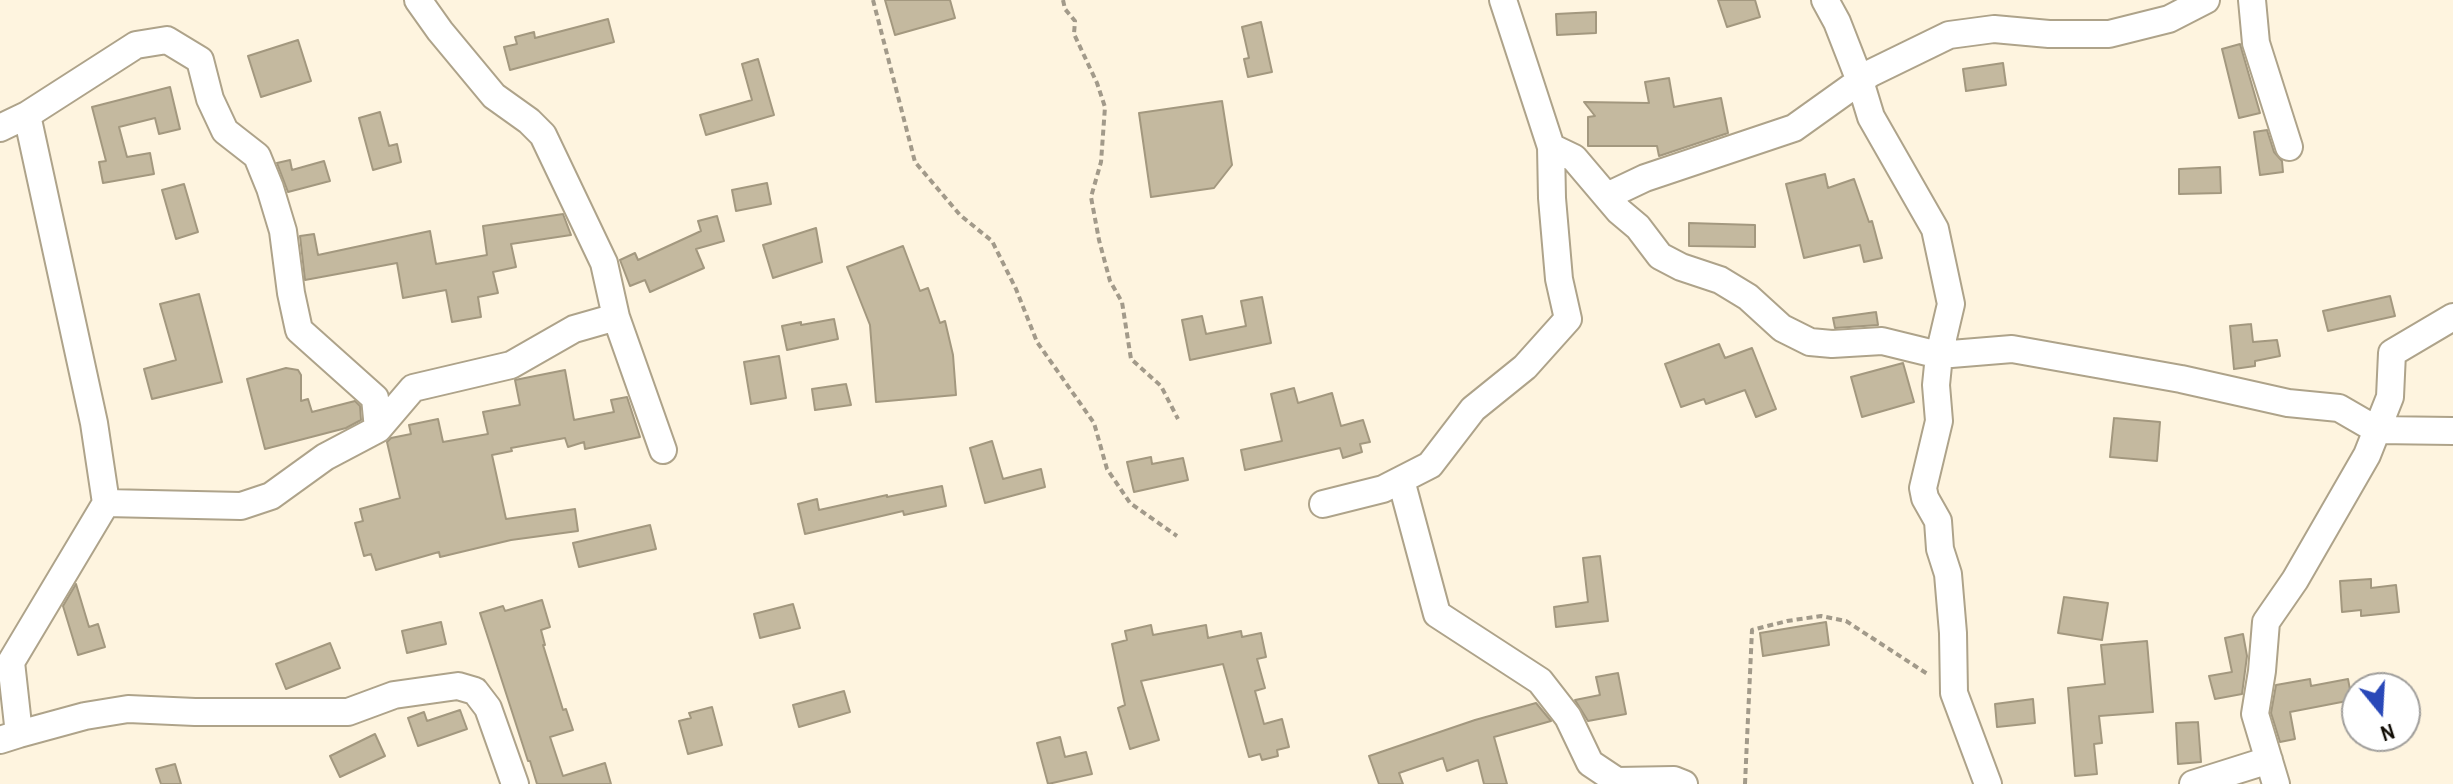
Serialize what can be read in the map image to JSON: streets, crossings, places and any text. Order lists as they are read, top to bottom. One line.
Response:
{"north":"bottom"}
